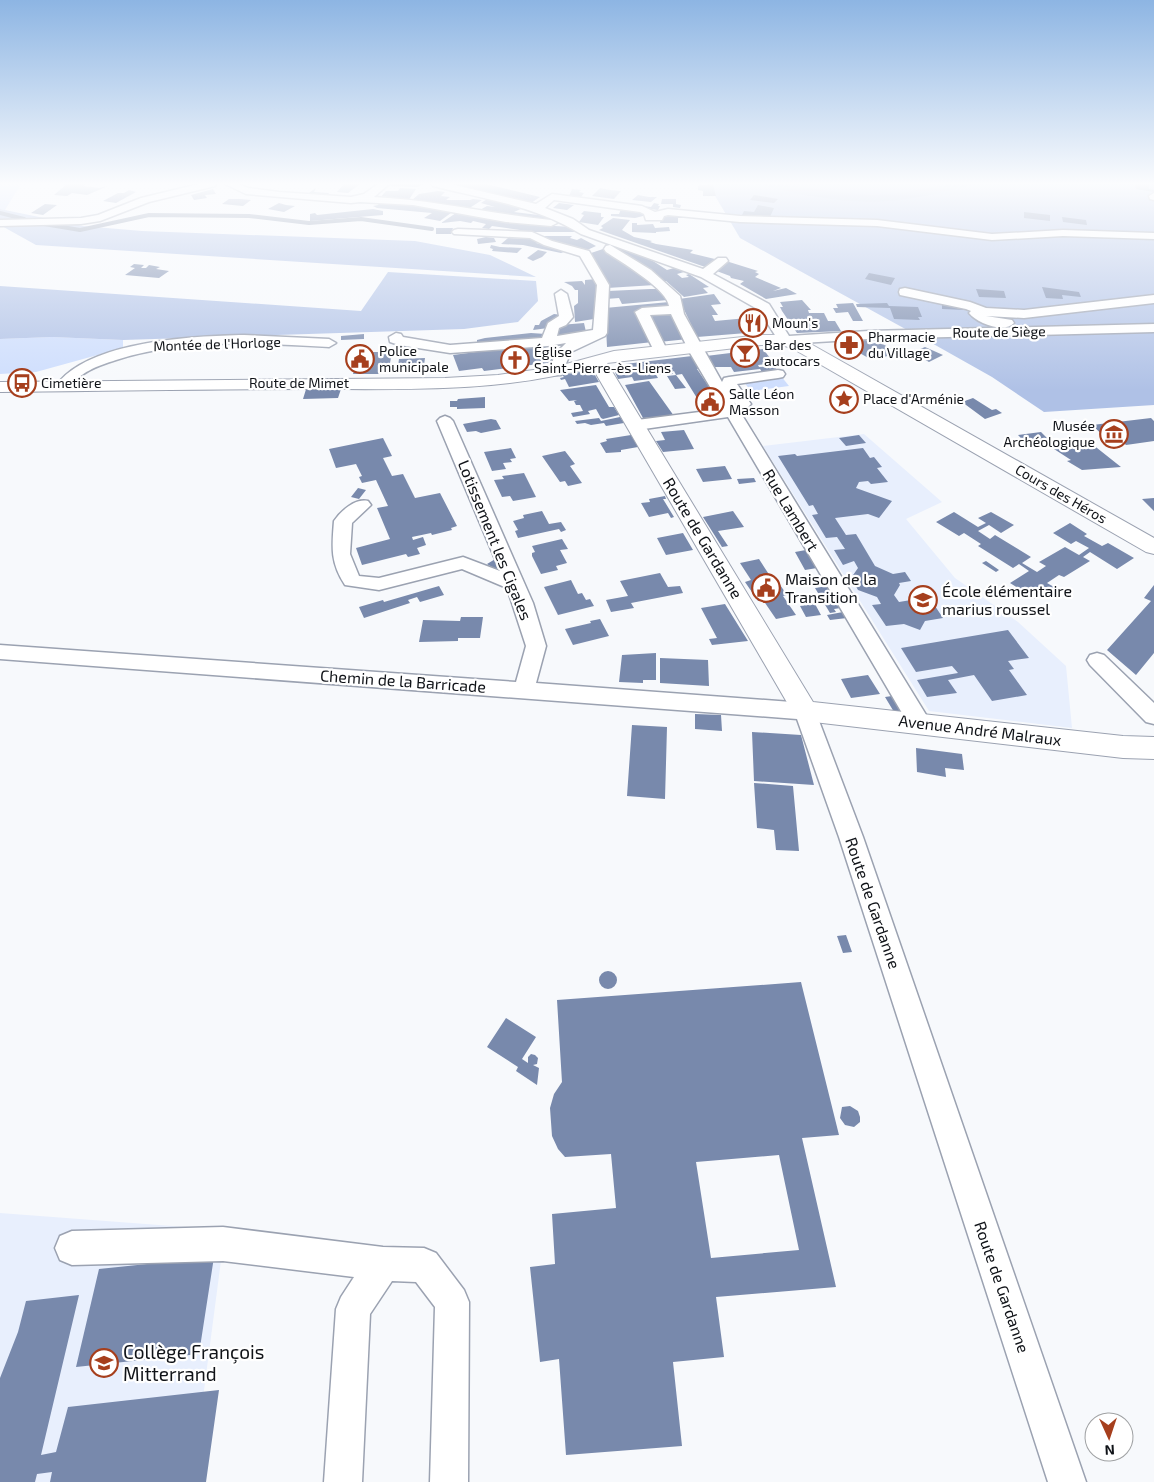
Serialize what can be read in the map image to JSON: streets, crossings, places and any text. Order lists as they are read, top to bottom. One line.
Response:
{"streets":{"main road":["Route de Mimet","Cours des Héros","Route de Gardanne","Avenue André Malraux"],"street":["Route de Siège","Montée de l'Horloge","Rue Lambert","Lotissement les Cigales","Chemin de la Barricade"]},"crossings":[["Route de Siège","Route de Mimet"],["Route de Siège","Cours des Héros"],["Montée de l'Horloge","Route de Mimet"],["Route de Mimet","Cours des Héros"],["Route de Mimet","Rue Lambert"],["Route de Mimet","Route de Gardanne"],["Rue Lambert","Avenue André Malraux"],["Route de Gardanne","Chemin de la Barricade"],["Route de Gardanne","Avenue André Malraux"],["Lotissement les Cigales","Chemin de la Barricade"],["Chemin de la Barricade","Avenue André Malraux"]],"places":{"restaurant":["Moun's"],"pharmacy":["Pharmacie du Village"],"bar":["Bar des autocars"],"public building":["Police municipale","Salle Léon Masson","Maison de la Transition"],"church":["Église Saint-Pierre-ès-Liens"],"bus stop":["Cimetière"],"place":["Place d'Arménie"],"museum":["Musée Archéologique"],"school or university":["École élémentaire marius roussel","Collège François Mitterrand"]},"north":"bottom"}
